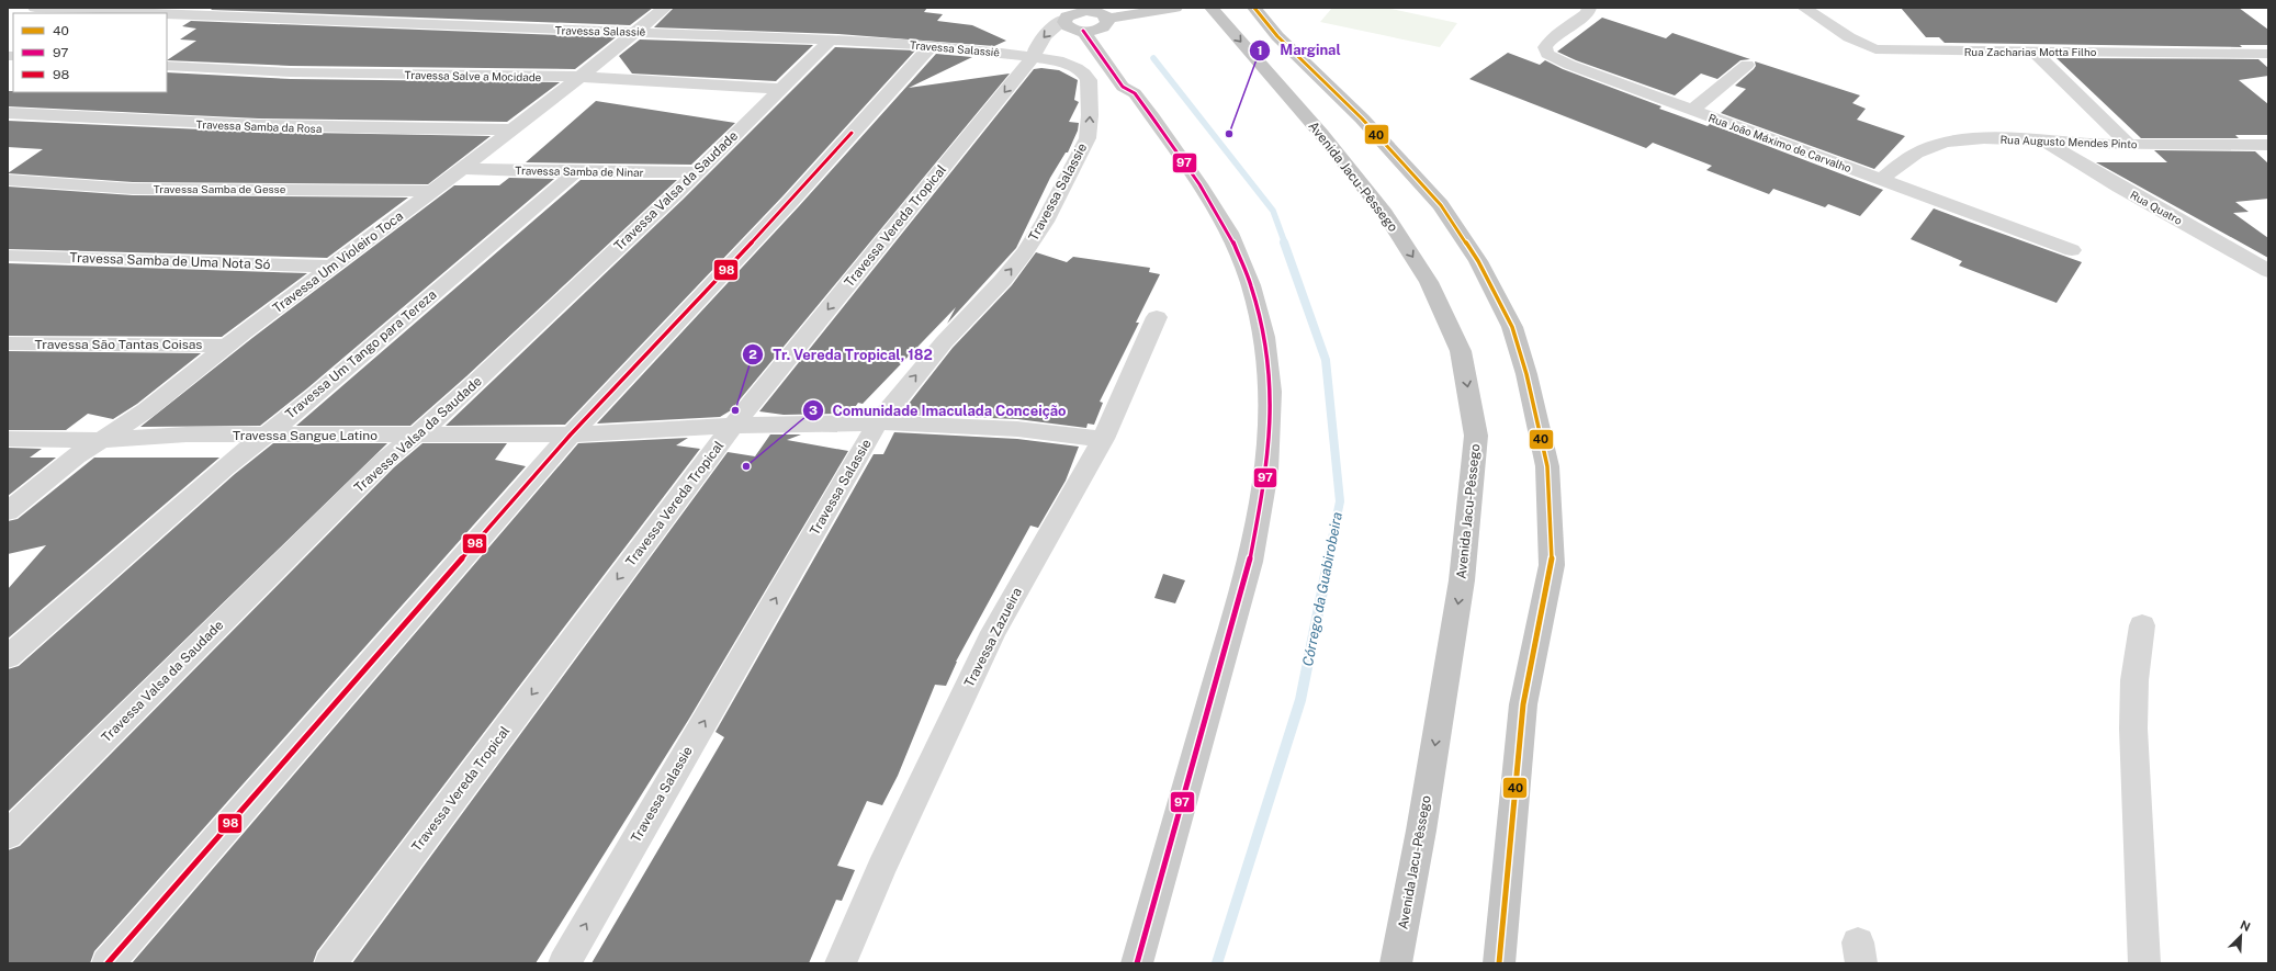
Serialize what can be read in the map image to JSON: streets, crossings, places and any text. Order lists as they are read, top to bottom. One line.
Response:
{"streets":{"highway":["Avenida Jacu-Pêssego"],"street":["Travessa Salassiê","Rua Zacharias Motta Filho","Travessa Salve a Mocidade","Travessa Samba da Rosa","Rua Augusto Mendes Pinto","Rua João Máximo de Carvalho","Travessa Samba de Ninar","Travessa Samba de Gesse","Travessa Valsa da Saudade","Travessa Salassie","Rua Quatro","Travessa Vereda Tropical","Travessa Samba de Uma Nota Só","Travessa Um Violeiro Toca","Travessa São Tantas Coisas","Travessa Um Tango para Tereza","Travessa Sangue Latino","Travessa Zazueira"]},"crossings":[["Travessa Salassiê","Travessa Valsa da Saudade"],["Travessa Salassiê","Travessa Salassie"],["Travessa Salassiê","Travessa Vereda Tropical"],["Travessa Salassiê","Travessa Um Violeiro Toca"],["Travessa Salve a Mocidade","Travessa Valsa da Saudade"],["Travessa Salve a Mocidade","Travessa Um Violeiro Toca"],["Travessa Samba da Rosa","Travessa Um Violeiro Toca"],["Rua Augusto Mendes Pinto","Rua João Máximo de Carvalho"],["Rua Augusto Mendes Pinto","Rua Quatro"],["Travessa Samba de Ninar","Travessa Valsa da Saudade"],["Travessa Samba de Ninar","Travessa Um Violeiro Toca"],["Travessa Samba de Ninar","Travessa Um Tango para Tereza"],["Travessa Samba de Gesse","Travessa Um Violeiro Toca"],["Travessa Valsa da Saudade","Travessa Sangue Latino"],["Travessa Salassie","Travessa Vereda Tropical"],["Travessa Salassie","Travessa Sangue Latino"],["Travessa Vereda Tropical","Travessa Sangue Latino"],["Travessa Samba de Uma Nota Só","Travessa Um Violeiro Toca"],["Travessa Um Violeiro Toca","Travessa São Tantas Coisas"],["Travessa Um Violeiro Toca","Travessa Sangue Latino"],["Travessa Um Tango para Tereza","Travessa Sangue Latino"],["Travessa Sangue Latino","Travessa Zazueira"]],"one_way":["Travessa Salassie"],"water":["Córrego da Guabirobeira"],"places":["Marginal","Tr. Vereda Tropical, 182","Comunidade Imaculada Conceição"],"lines":["transit line 40","transit line 97","transit line 98"],"legend":["40","97","98"],"north":"top right"}
